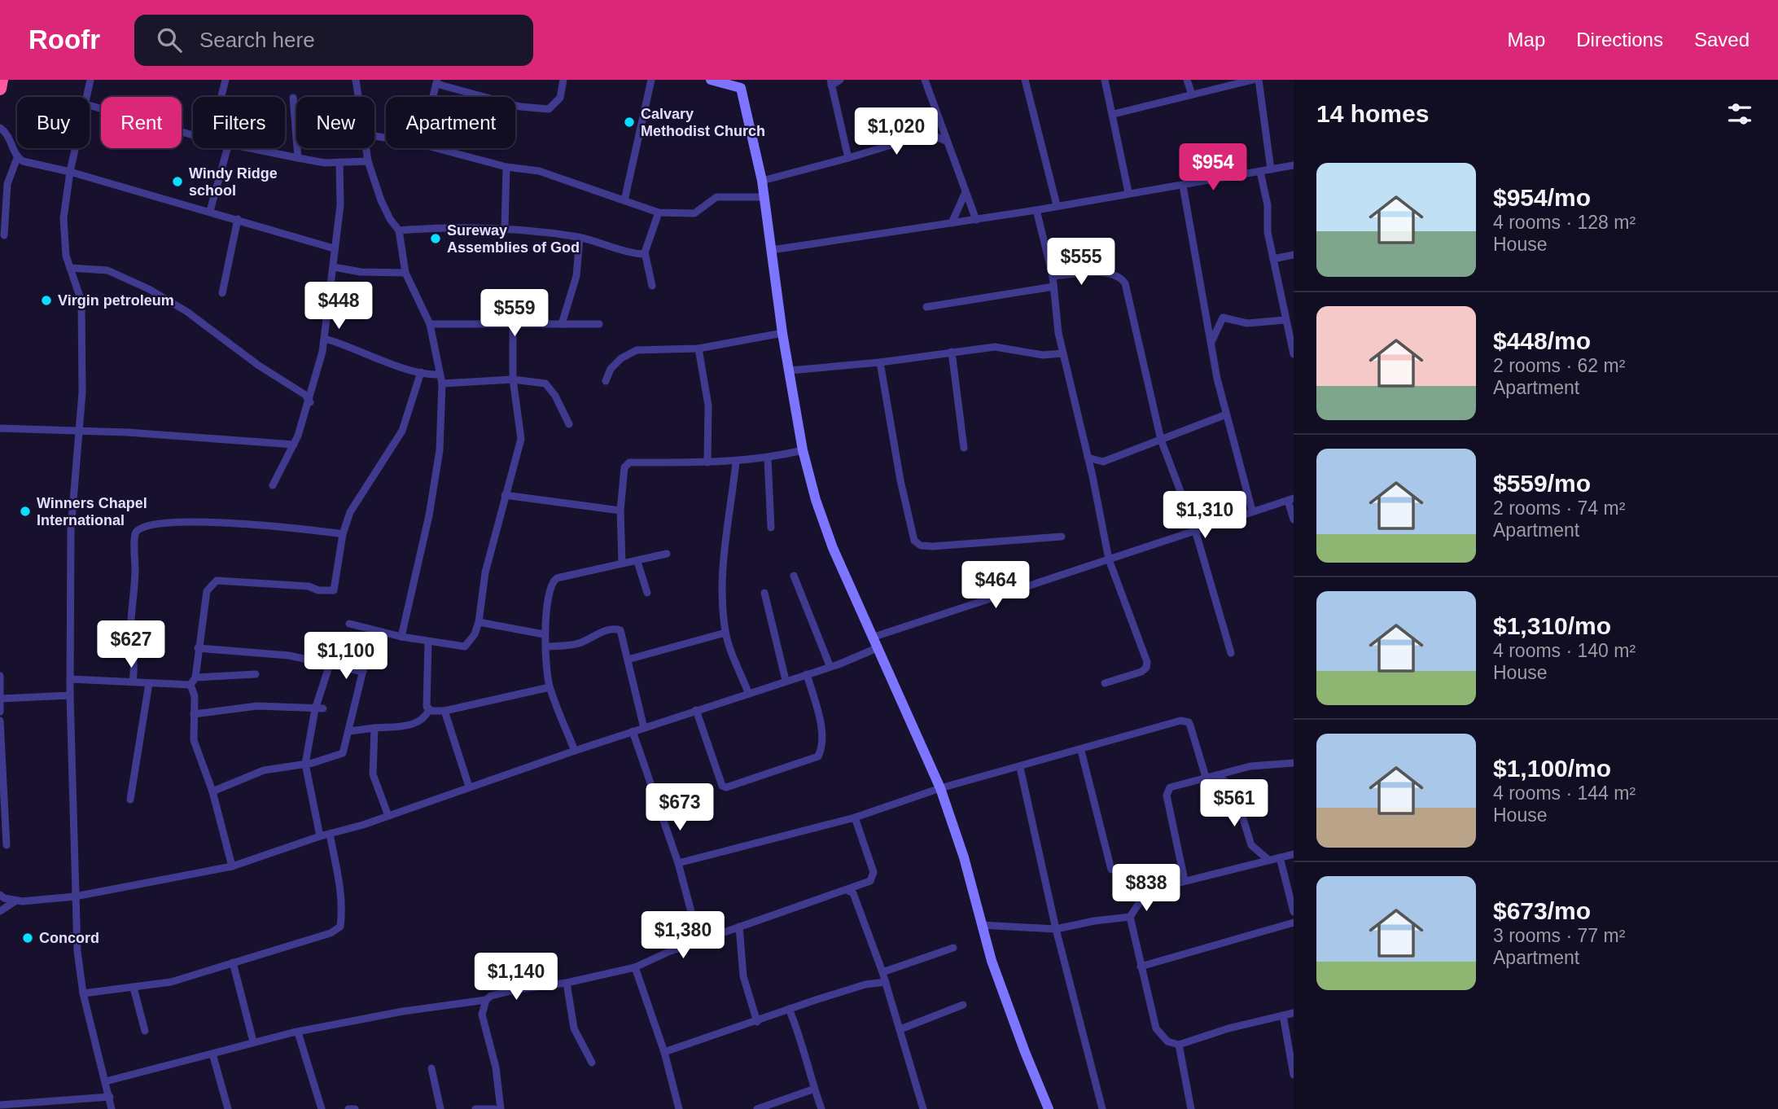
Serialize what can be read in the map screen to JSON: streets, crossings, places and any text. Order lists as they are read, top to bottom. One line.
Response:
{"places":["Calvary Methodist Church","Windy Ridge school","Sureway Assemblies of God","Virgin petroleum","Winners Chapel International","Concord"],"page":{"header":"Roofr","search":"Search here","nav":["Map","Directions","Saved"],"heading":"14 homes","chip":["Buy","Rent","Filters","New","Apartment"],"price":["$1,020","$954","$555","$448","$559","$1,310","$464","$627","$1,100","$561","$673","$838","$1,380","$1,140"],"list":[{"name":"$954/mo","note":"4 rooms · 128 m² · House"},{"name":"$448/mo","note":"2 rooms · 62 m² · Apartment"},{"name":"$559/mo","note":"2 rooms · 74 m² · Apartment"},{"name":"$1,310/mo","note":"4 rooms · 140 m² · House"},{"name":"$1,100/mo","note":"4 rooms · 144 m² · House"},{"name":"$673/mo","note":"3 rooms · 77 m² · Apartment"}]}}
